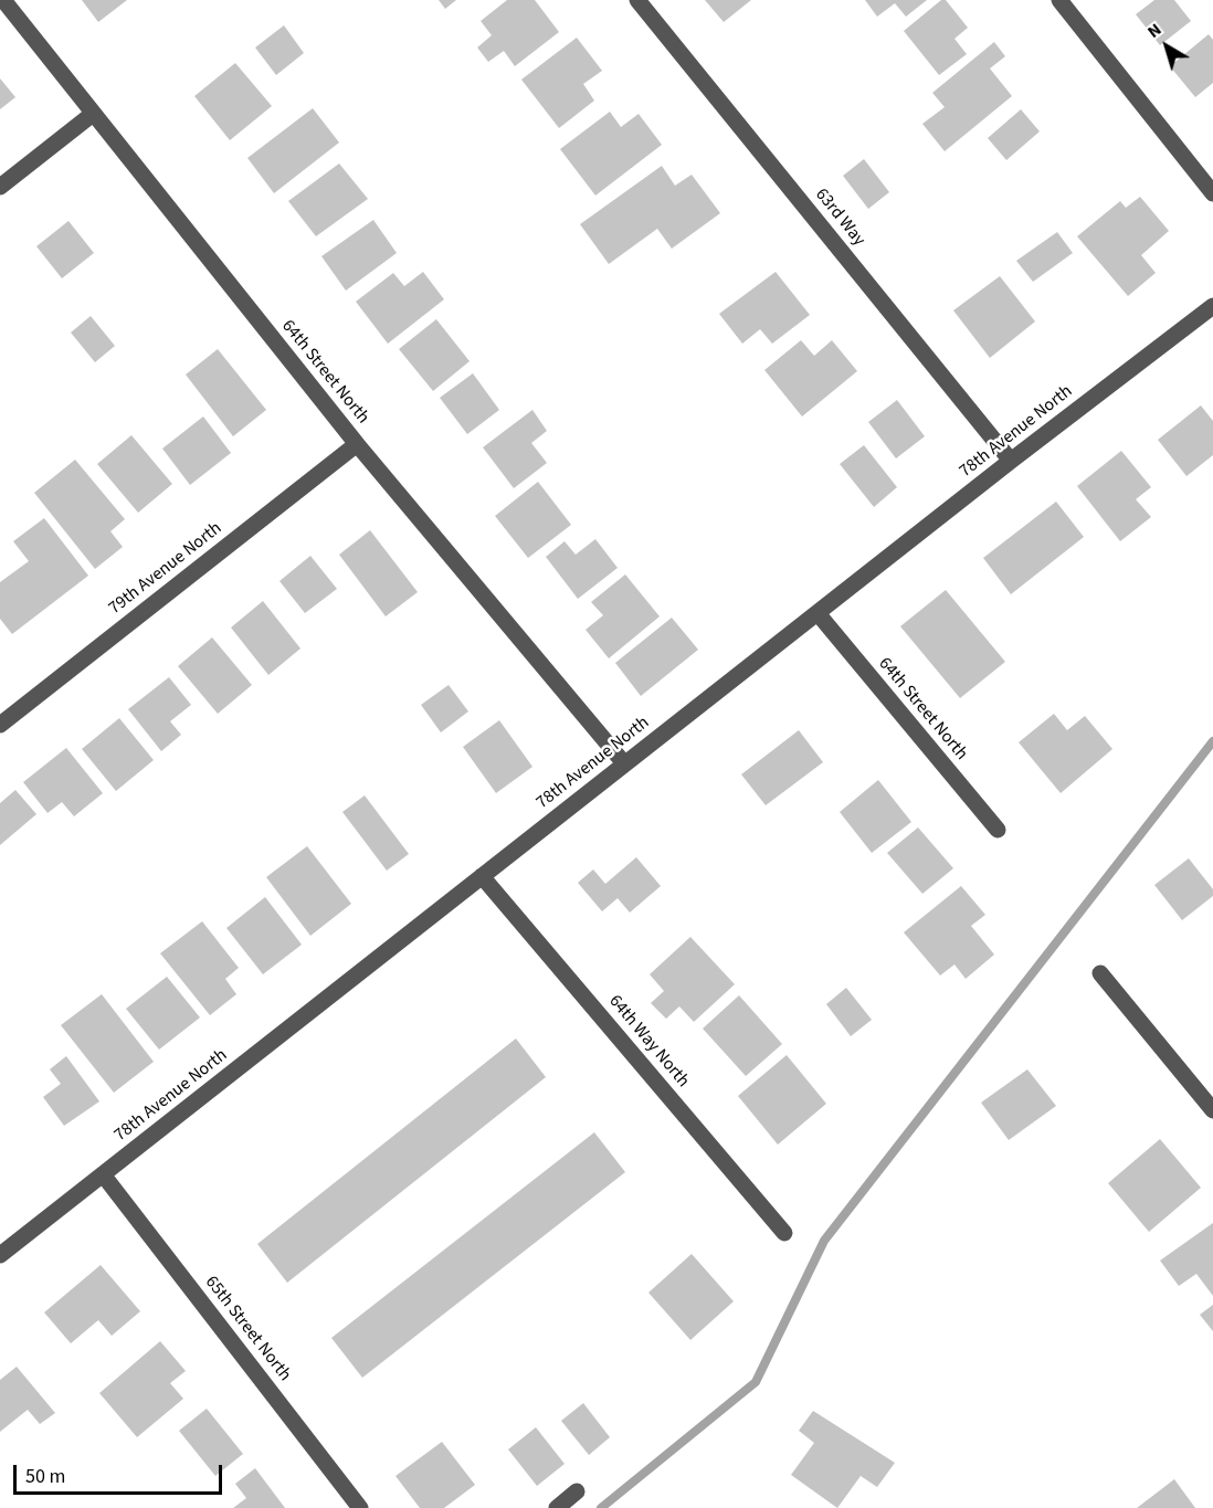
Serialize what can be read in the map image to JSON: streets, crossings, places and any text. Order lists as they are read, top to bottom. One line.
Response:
{"streets":{"street":["63rd Way","64th Street North","78th Avenue North","79th Avenue North","64th Way North","65th Street North"]},"crossings":[["63rd Way","78th Avenue North"],["64th Street North","78th Avenue North"],["64th Street North","79th Avenue North"],["78th Avenue North","64th Way North"],["78th Avenue North","65th Street North"]],"scale_bar":"50 m","north":"top left"}
